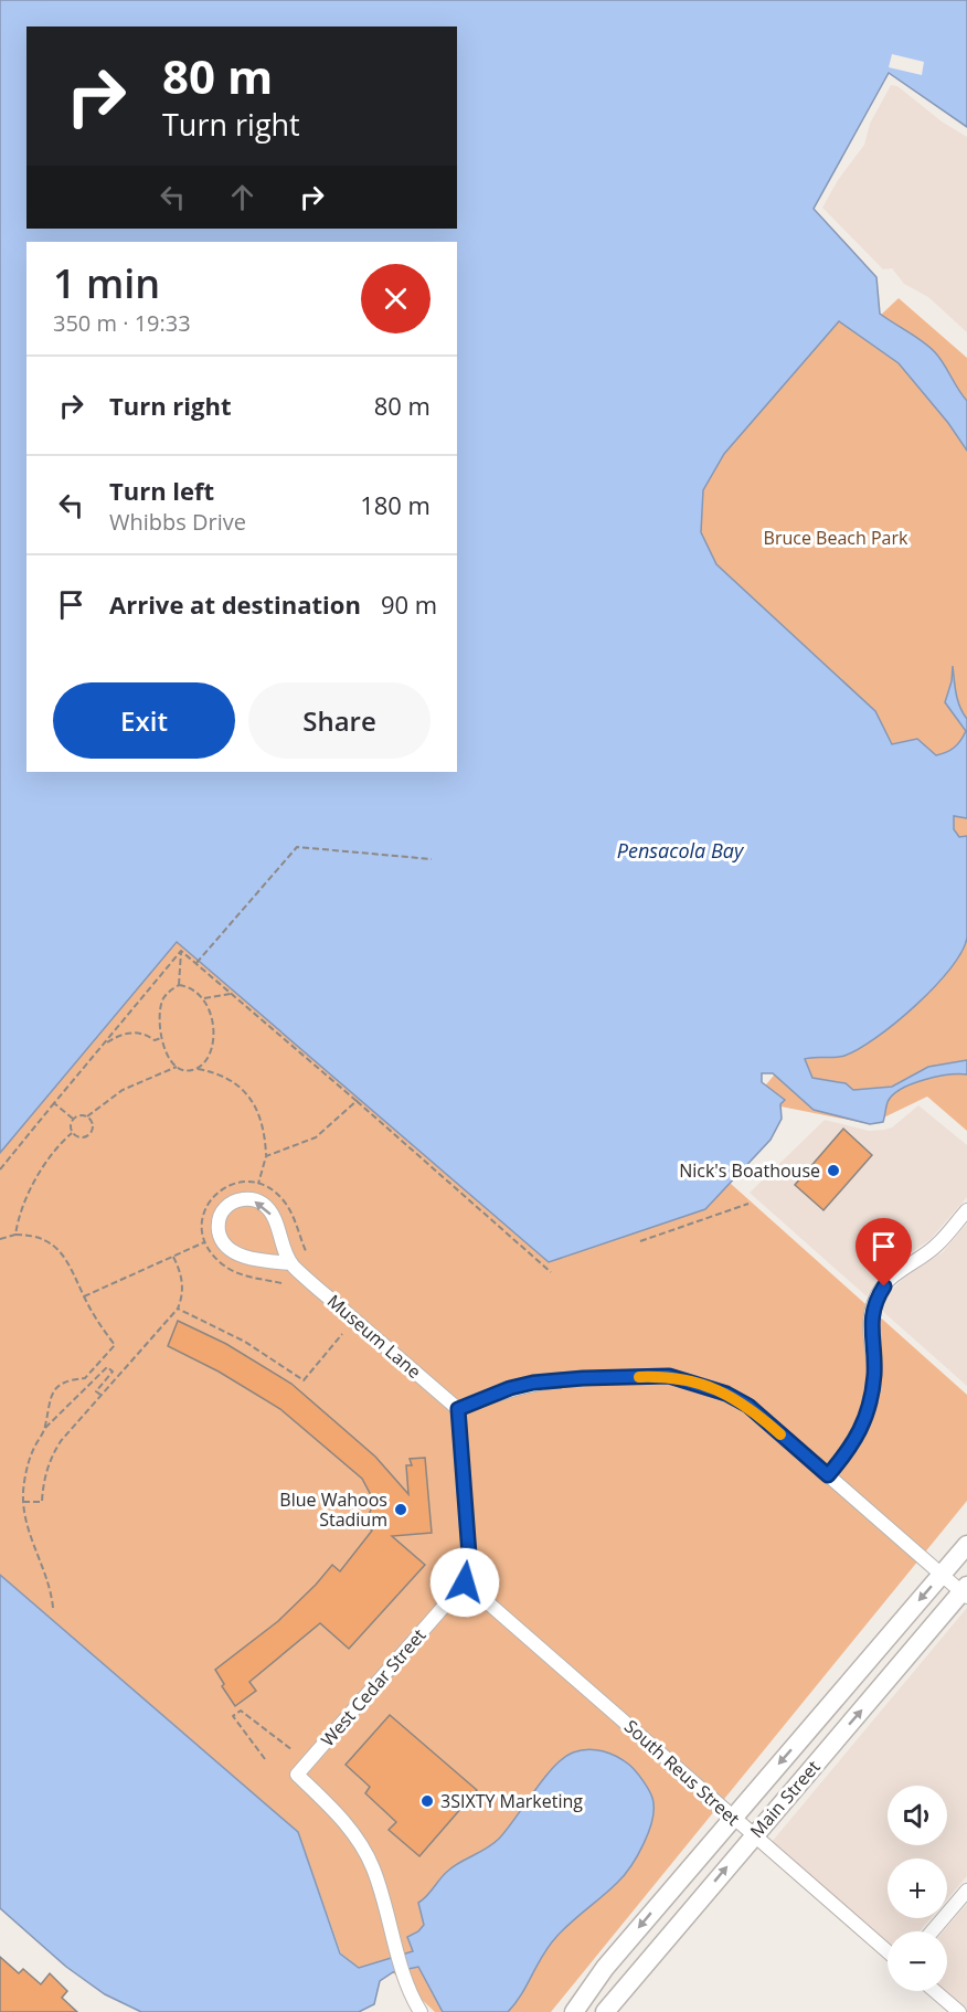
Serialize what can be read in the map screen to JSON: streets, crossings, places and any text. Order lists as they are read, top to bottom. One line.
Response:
{"streets":{"main road":["Main Street"],"street":["Museum Lane","West Cedar Street","South Reus Street"]},"crossings":[["West Cedar Street","South Reus Street"],["South Reus Street","Main Street"]],"water":["Pensacola Bay"],"parks":["Bruce Beach Park"],"places":["Nick's Boathouse","Blue Wahoos Stadium","3SIXTY Marketing"],"page":{"turn":["80 m","Turn right"],"heading":["1 min","350 m · 19:33"],"list":[{"name":"Turn right","value":"80 m"},{"name":"Turn left","note":"Whibbs Drive","value":"180 m"},{"name":"Arrive at destination","value":"90 m"}],"buttons":["Exit","Share"],"map_buttons":["+","−"]}}
